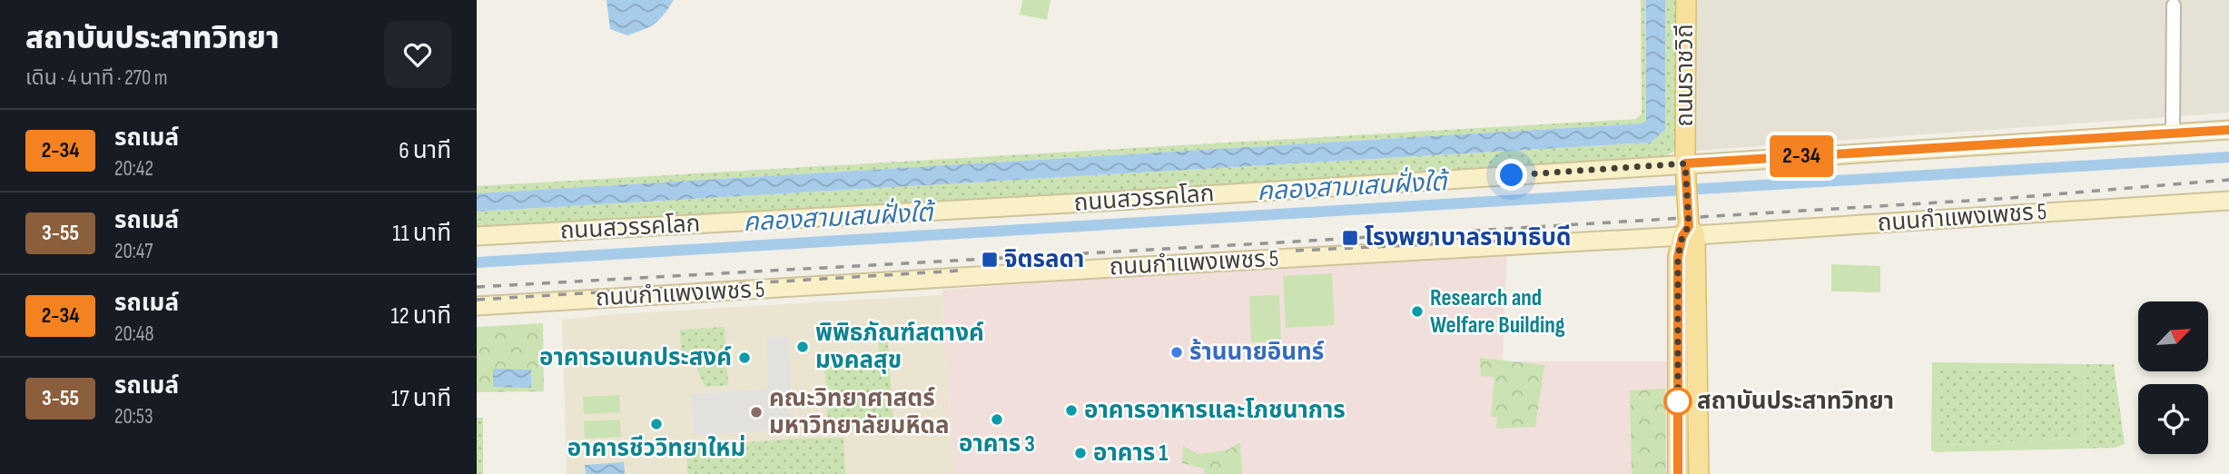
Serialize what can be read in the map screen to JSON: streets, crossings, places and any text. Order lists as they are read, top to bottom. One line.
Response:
{"streets":{"main road":["ถนนราชวิถี"],"street":["ถนนสวรรคโลก","ถนนกำแพงเพชร 5"]},"crossings":[["ถนนราชวิถี","ถนนสวรรคโลก"],["ถนนราชวิถี","ถนนกำแพงเพชร 5"]],"water":["คลองสามเสนฝั่งใต้"],"places":{"transit":["โรงพยาบาลรามาธิบดี","จิตรลดา"],"other":["Research and Welfare Building","พิพิธภัณฑ์สตางค์ มงคลสุข","ร้านนายอินทร์","อาคารอเนกประสงค์","สถาบันประสาทวิทยา","อาคารอาหารและโภชนาการ","คณะวิทยาศาสตร์ มหาวิทยาลัยมหิดล","อาคาร 3","อาคารชีววิทยาใหม่","อาคาร 1"]},"lines":["bus line 2-34"],"north":"top right","page":{"heading":["สถาบันประสาทวิทยา","เดิน · 4 นาที · 270 m"],"on_map":"2-34","list":[{"mark":"2-34","name":"รถเมล์","note":"20:42","value":"6 นาที"},{"mark":"3-55","name":"รถเมล์","note":"20:47","value":"11 นาที"},{"mark":"2-34","name":"รถเมล์","note":"20:48","value":"12 นาที"},{"mark":"3-55","name":"รถเมล์","note":"20:53","value":"17 นาที"}]}}
